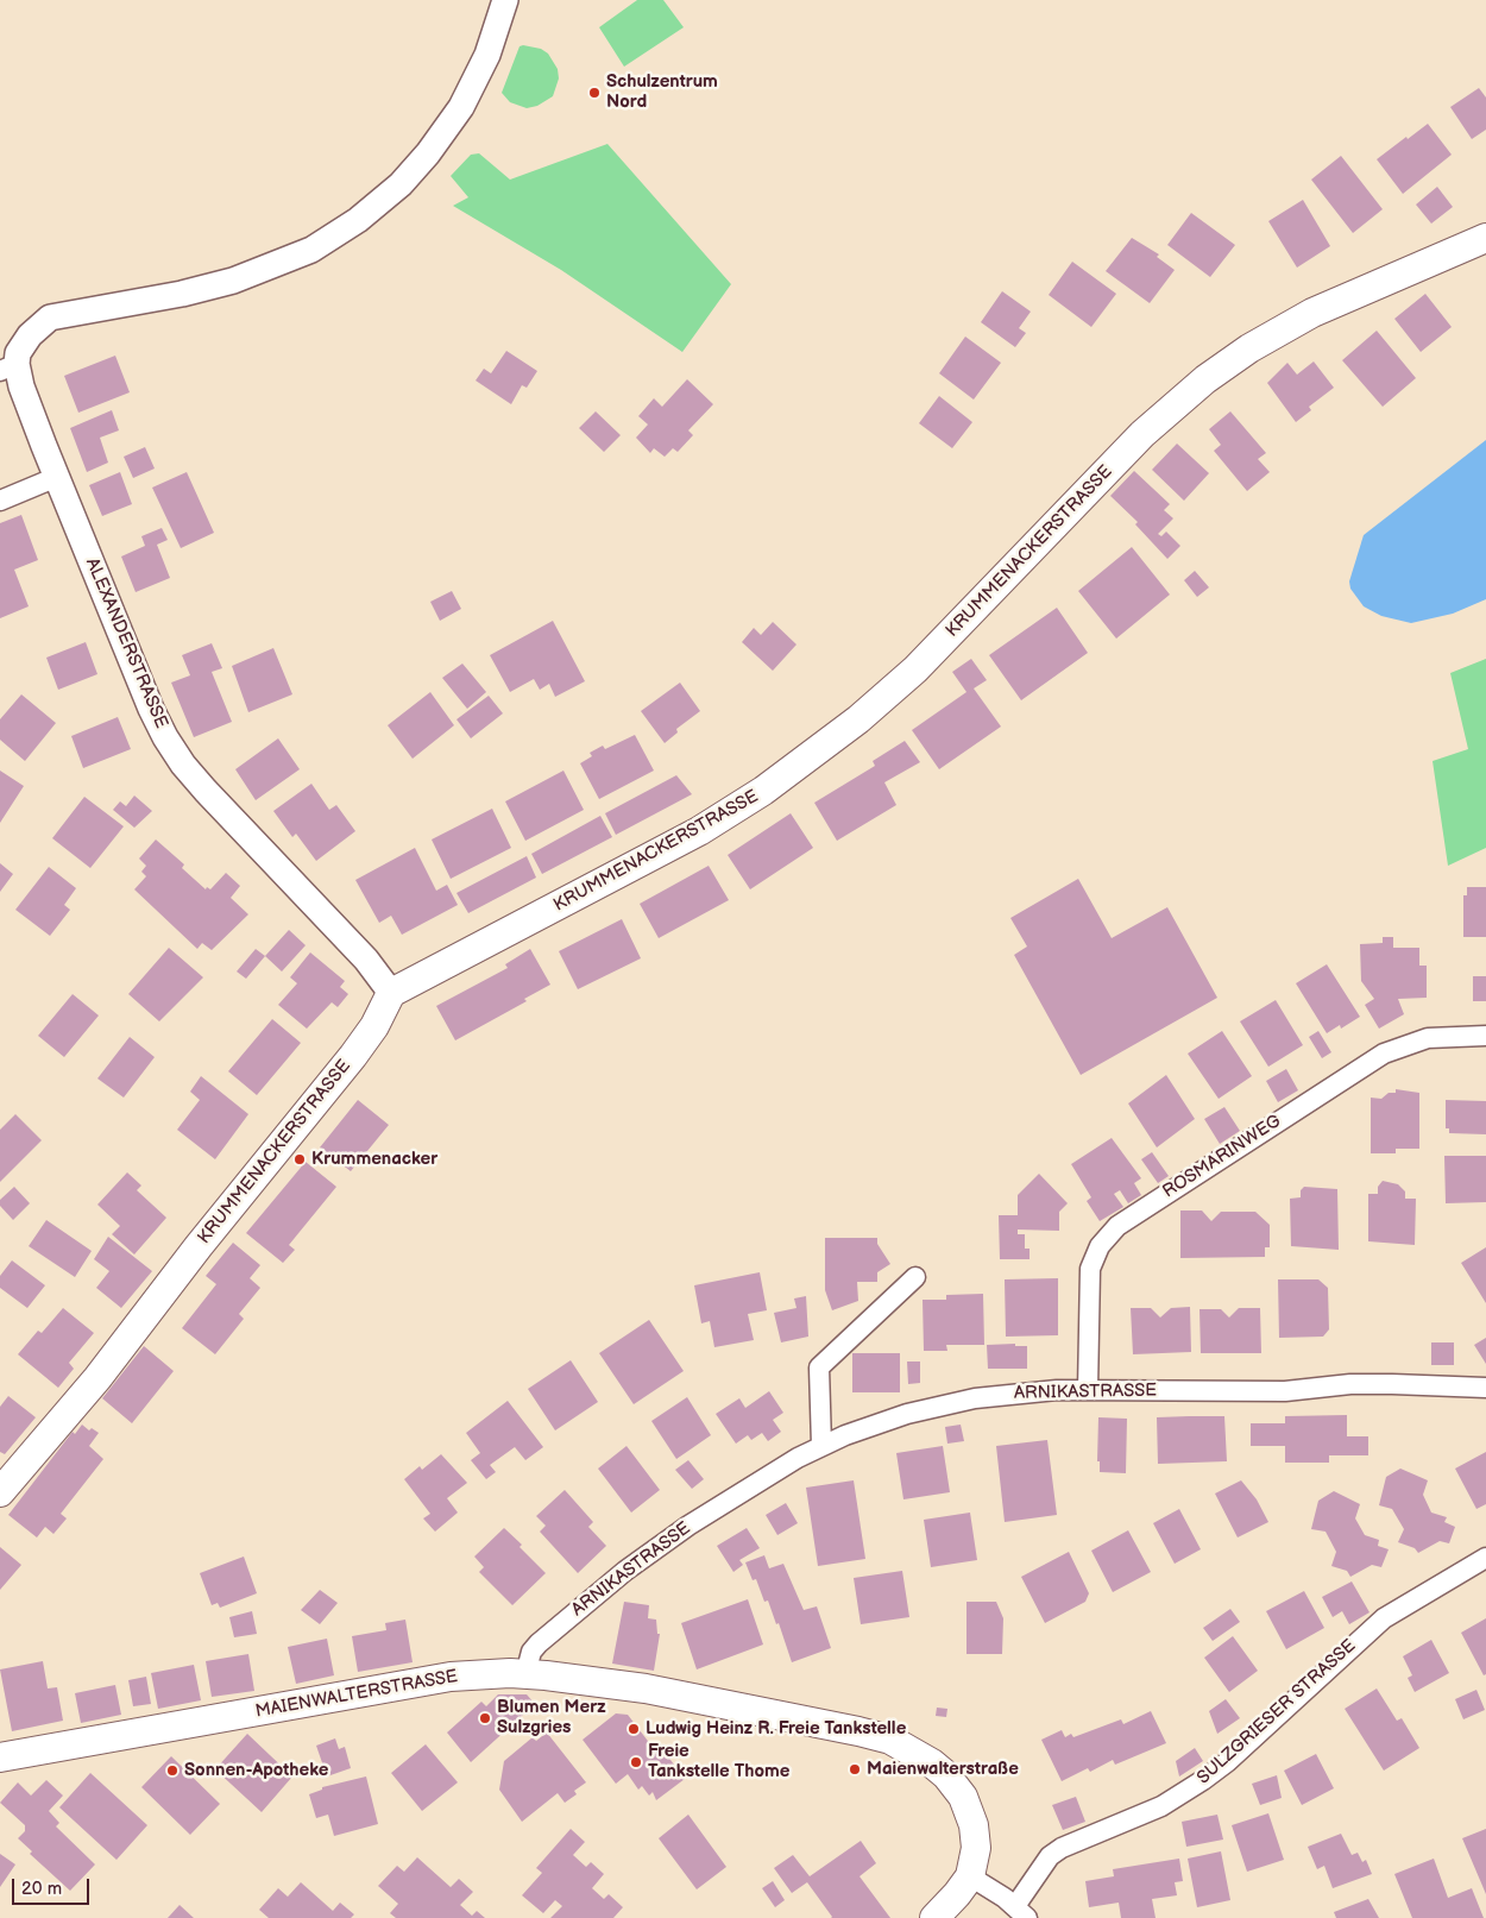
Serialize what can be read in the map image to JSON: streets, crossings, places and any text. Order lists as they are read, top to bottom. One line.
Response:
{"streets":{"main road":["KRUMMENACKERSTRASSE","MAIENWALTERSTRASSE"],"street":["ALEXANDERSTRASSE","ROSMARINWEG","ARNIKASTRASSE","SULZGRIESER STRASSE"]},"crossings":[["KRUMMENACKERSTRASSE","ALEXANDERSTRASSE"],["ROSMARINWEG","ARNIKASTRASSE"],["ARNIKASTRASSE","MAIENWALTERSTRASSE"]],"places":["Schulzentrum Nord","Krummenacker","Blumen Merz Sulzgries","Ludwig Heinz R. Freie Tankstelle","Freie Tankstelle Thome","Maienwalterstraße","Sonnen-Apotheke"],"scale_bar":"20 m"}
